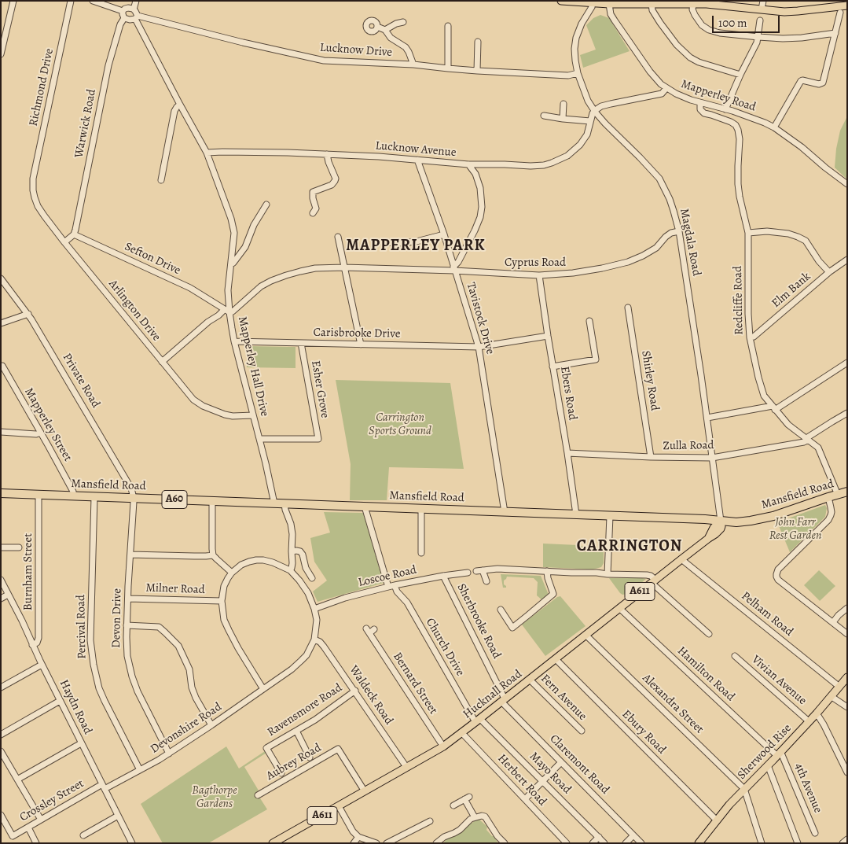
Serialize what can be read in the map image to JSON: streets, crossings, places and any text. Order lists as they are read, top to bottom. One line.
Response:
{"streets":{"highway":["Mansfield Road","A60"],"main road":["A611","Hucknall Road","Sherwood Rise"],"street":["Lucknow Drive","Richmond Drive","Mapperley Road","Warwick Road","Lucknow Avenue","Magdala Road","Sefton Drive","Cyprus Road","Elm Bank","Redcliffe Road","Arlington Drive","Tavistock Drive","Carisbrooke Drive","Mapperley Hall Drive","Private Road","Shirley Road","Esher Grove","Ebers Road","Mapperley Street","Zulla Road","Burnham Street","Loscoe Road","Milner Road","Pelham Road","Devon Drive","Sherbrooke Road","Percival Road","Church Drive","Hamilton Road","Vivian Avenue","Bernard Street","Waldeck Road","Fern Avenue","Alexandra Street","Haydn Road","Ravensmore Road","Devonshire Road","Ebury Road","Aubrey Road","Claremont Road","Mayo Road","Herbert Road","4th Avenue","Crossley Street"]},"crossings":[["Lucknow Drive","Warwick Road"],["Lucknow Drive","Magdala Road"],["Lucknow Drive","Mapperley Hall Drive"],["Richmond Drive","Arlington Drive"],["Mapperley Road","Redcliffe Road"],["Warwick Road","Sefton Drive"],["Warwick Road","Mapperley Hall Drive"],["Lucknow Avenue","Magdala Road"],["Lucknow Avenue","Tavistock Drive"],["Lucknow Avenue","Mapperley Hall Drive"],["Magdala Road","Cyprus Road"],["Magdala Road","Zulla Road"],["Magdala Road","Mansfield Road"],["Magdala Road","Hucknall Road"],["Sefton Drive","Cyprus Road"],["Sefton Drive","Mapperley Hall Drive"],["Cyprus Road","Arlington Drive"],["Cyprus Road","Tavistock Drive"],["Cyprus Road","Mapperley Hall Drive"],["Cyprus Road","Ebers Road"],["Elm Bank","Redcliffe Road"],["Redcliffe Road","Zulla Road"],["Redcliffe Road","Mansfield Road"],["Arlington Drive","Mapperley Hall Drive"],["Tavistock Drive","Carisbrooke Drive"],["Tavistock Drive","Mansfield Road"],["Carisbrooke Drive","Mapperley Hall Drive"],["Carisbrooke Drive","Esher Grove"],["Carisbrooke Drive","Ebers Road"],["Mapperley Hall Drive","Esher Grove"],["Mapperley Hall Drive","Mansfield Road"],["Private Road","Mansfield Road"],["Private Road","Devon Drive"],["Shirley Road","Zulla Road"],["Ebers Road","Zulla Road"],["Ebers Road","Mansfield Road"],["Mapperley Street","Mansfield Road"],["Mansfield Road","Burnham Street"],["Mansfield Road","Devon Drive"],["Mansfield Road","Percival Road"],["Mansfield Road","Hucknall Road"],["Burnham Street","Haydn Road"],["Loscoe Road","Milner Road"],["Loscoe Road","Sherbrooke Road"],["Loscoe Road","Church Drive"],["Loscoe Road","Waldeck Road"],["Loscoe Road","Devonshire Road"],["Milner Road","Devon Drive"],["Milner Road","Waldeck Road"],["Milner Road","Devonshire Road"],["Pelham Road","Hucknall Road"],["Pelham Road","Sherwood Rise"],["Devon Drive","Devonshire Road"],["Sherbrooke Road","Hucknall Road"],["Sherbrooke Road","Claremont Road"],["Percival Road","Devonshire Road"],["Church Drive","Hucknall Road"],["Church Drive","Mayo Road"],["Hamilton Road","Hucknall Road"],["Hamilton Road","Sherwood Rise"],["Hamilton Road","4th Avenue"],["Vivian Avenue","Sherwood Rise"],["Bernard Street","Hucknall Road"],["Hucknall Road","Waldeck Road"],["Hucknall Road","Fern Avenue"],["Hucknall Road","Alexandra Street"],["Hucknall Road","Ebury Road"],["Hucknall Road","Aubrey Road"],["Hucknall Road","Claremont Road"],["Hucknall Road","Mayo Road"],["Hucknall Road","Herbert Road"],["Waldeck Road","Ravensmore Road"],["Waldeck Road","Devonshire Road"],["Alexandra Street","Sherwood Rise"],["Haydn Road","Devonshire Road"],["Haydn Road","Crossley Street"],["Devonshire Road","Crossley Street"],["Ebury Road","Sherwood Rise"],["Sherwood Rise","4th Avenue"]],"districts":["MAPPERLEY PARK","CARRINGTON"],"parks":["Carrington Sports Ground","John Farr Rest Garden","Bagthorpe Gardens"],"scale_bar":"100 m"}
